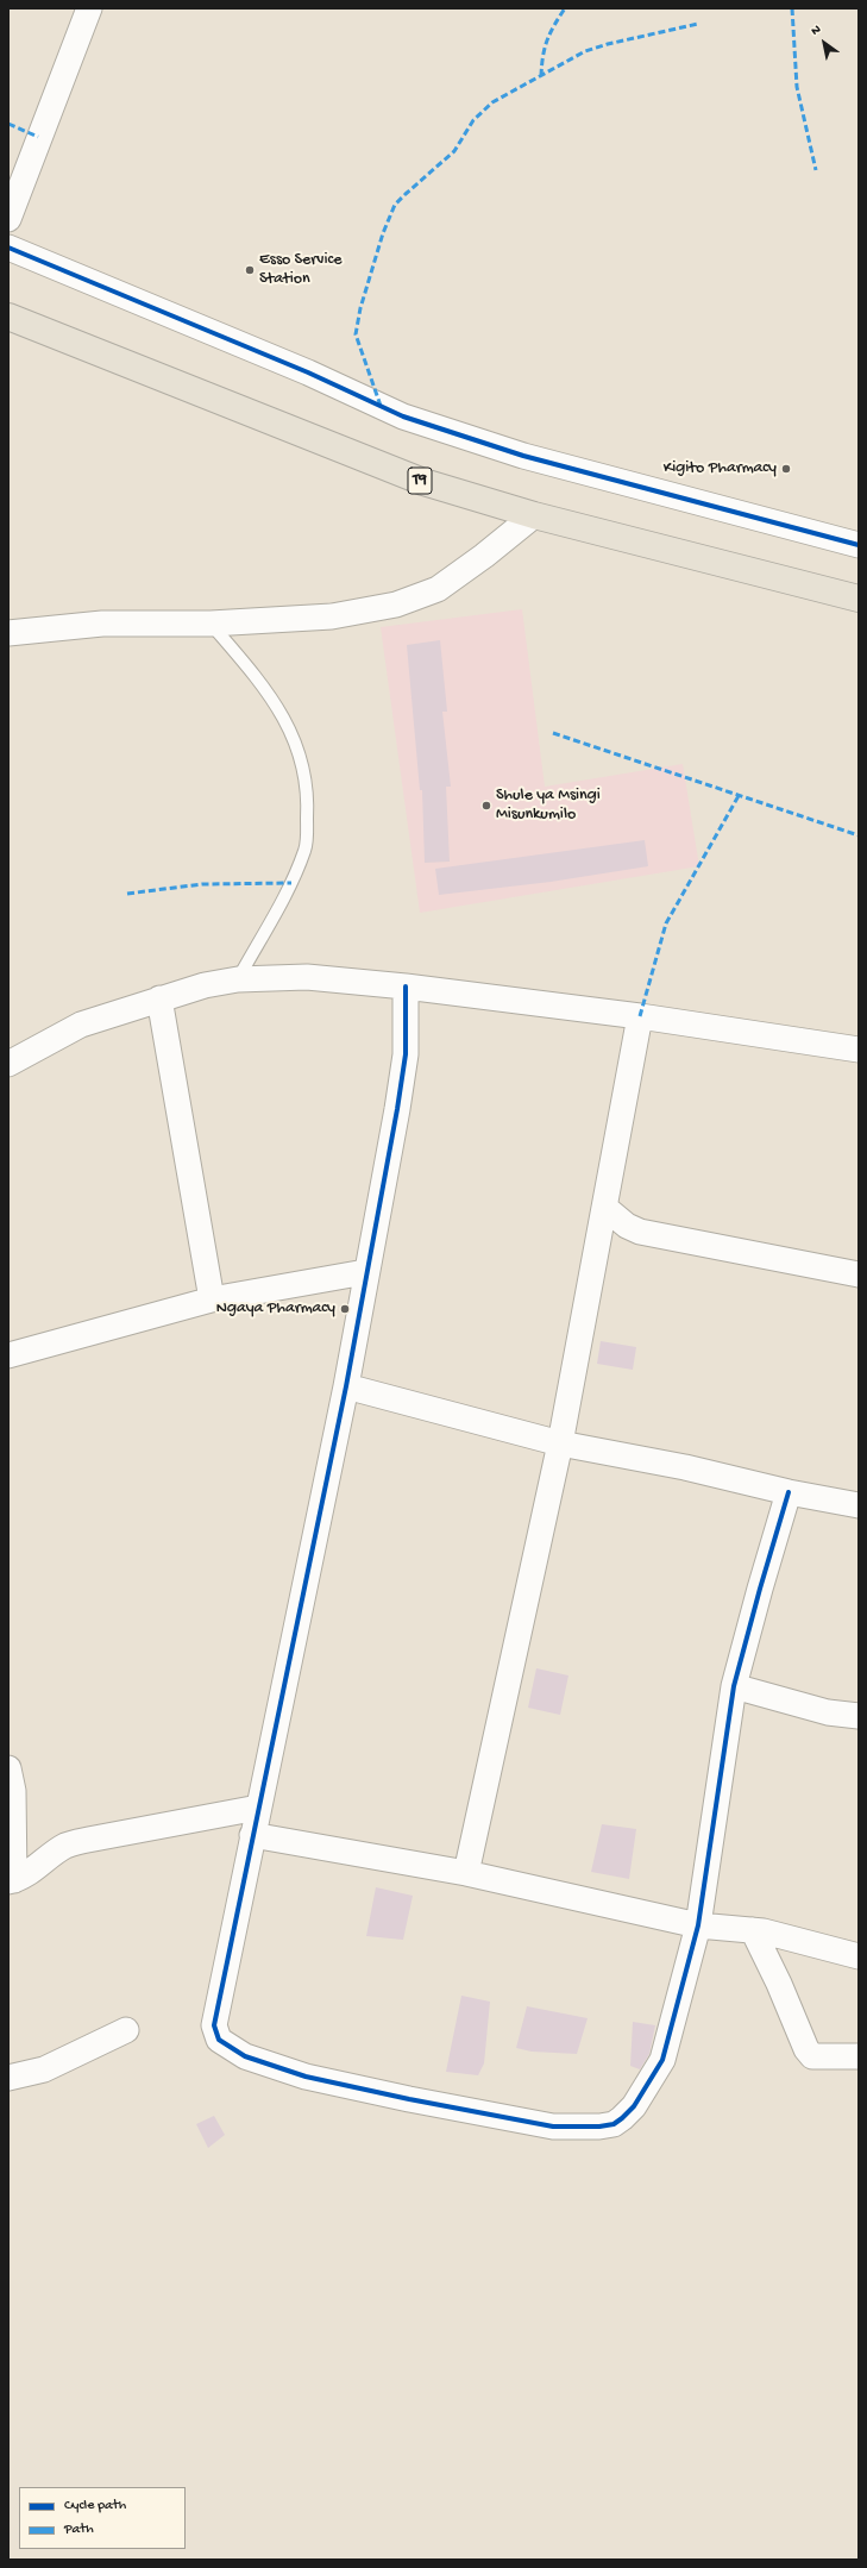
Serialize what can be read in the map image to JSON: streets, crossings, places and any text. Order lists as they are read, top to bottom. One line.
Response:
{"streets":{"highway":["T9"]},"places":["Esso Service Station","Kigito Pharmacy","Shule ya Msingi Misunkumilo","Ngaya Pharmacy"],"legend":["Cycle path","Path"],"north":"top left"}
